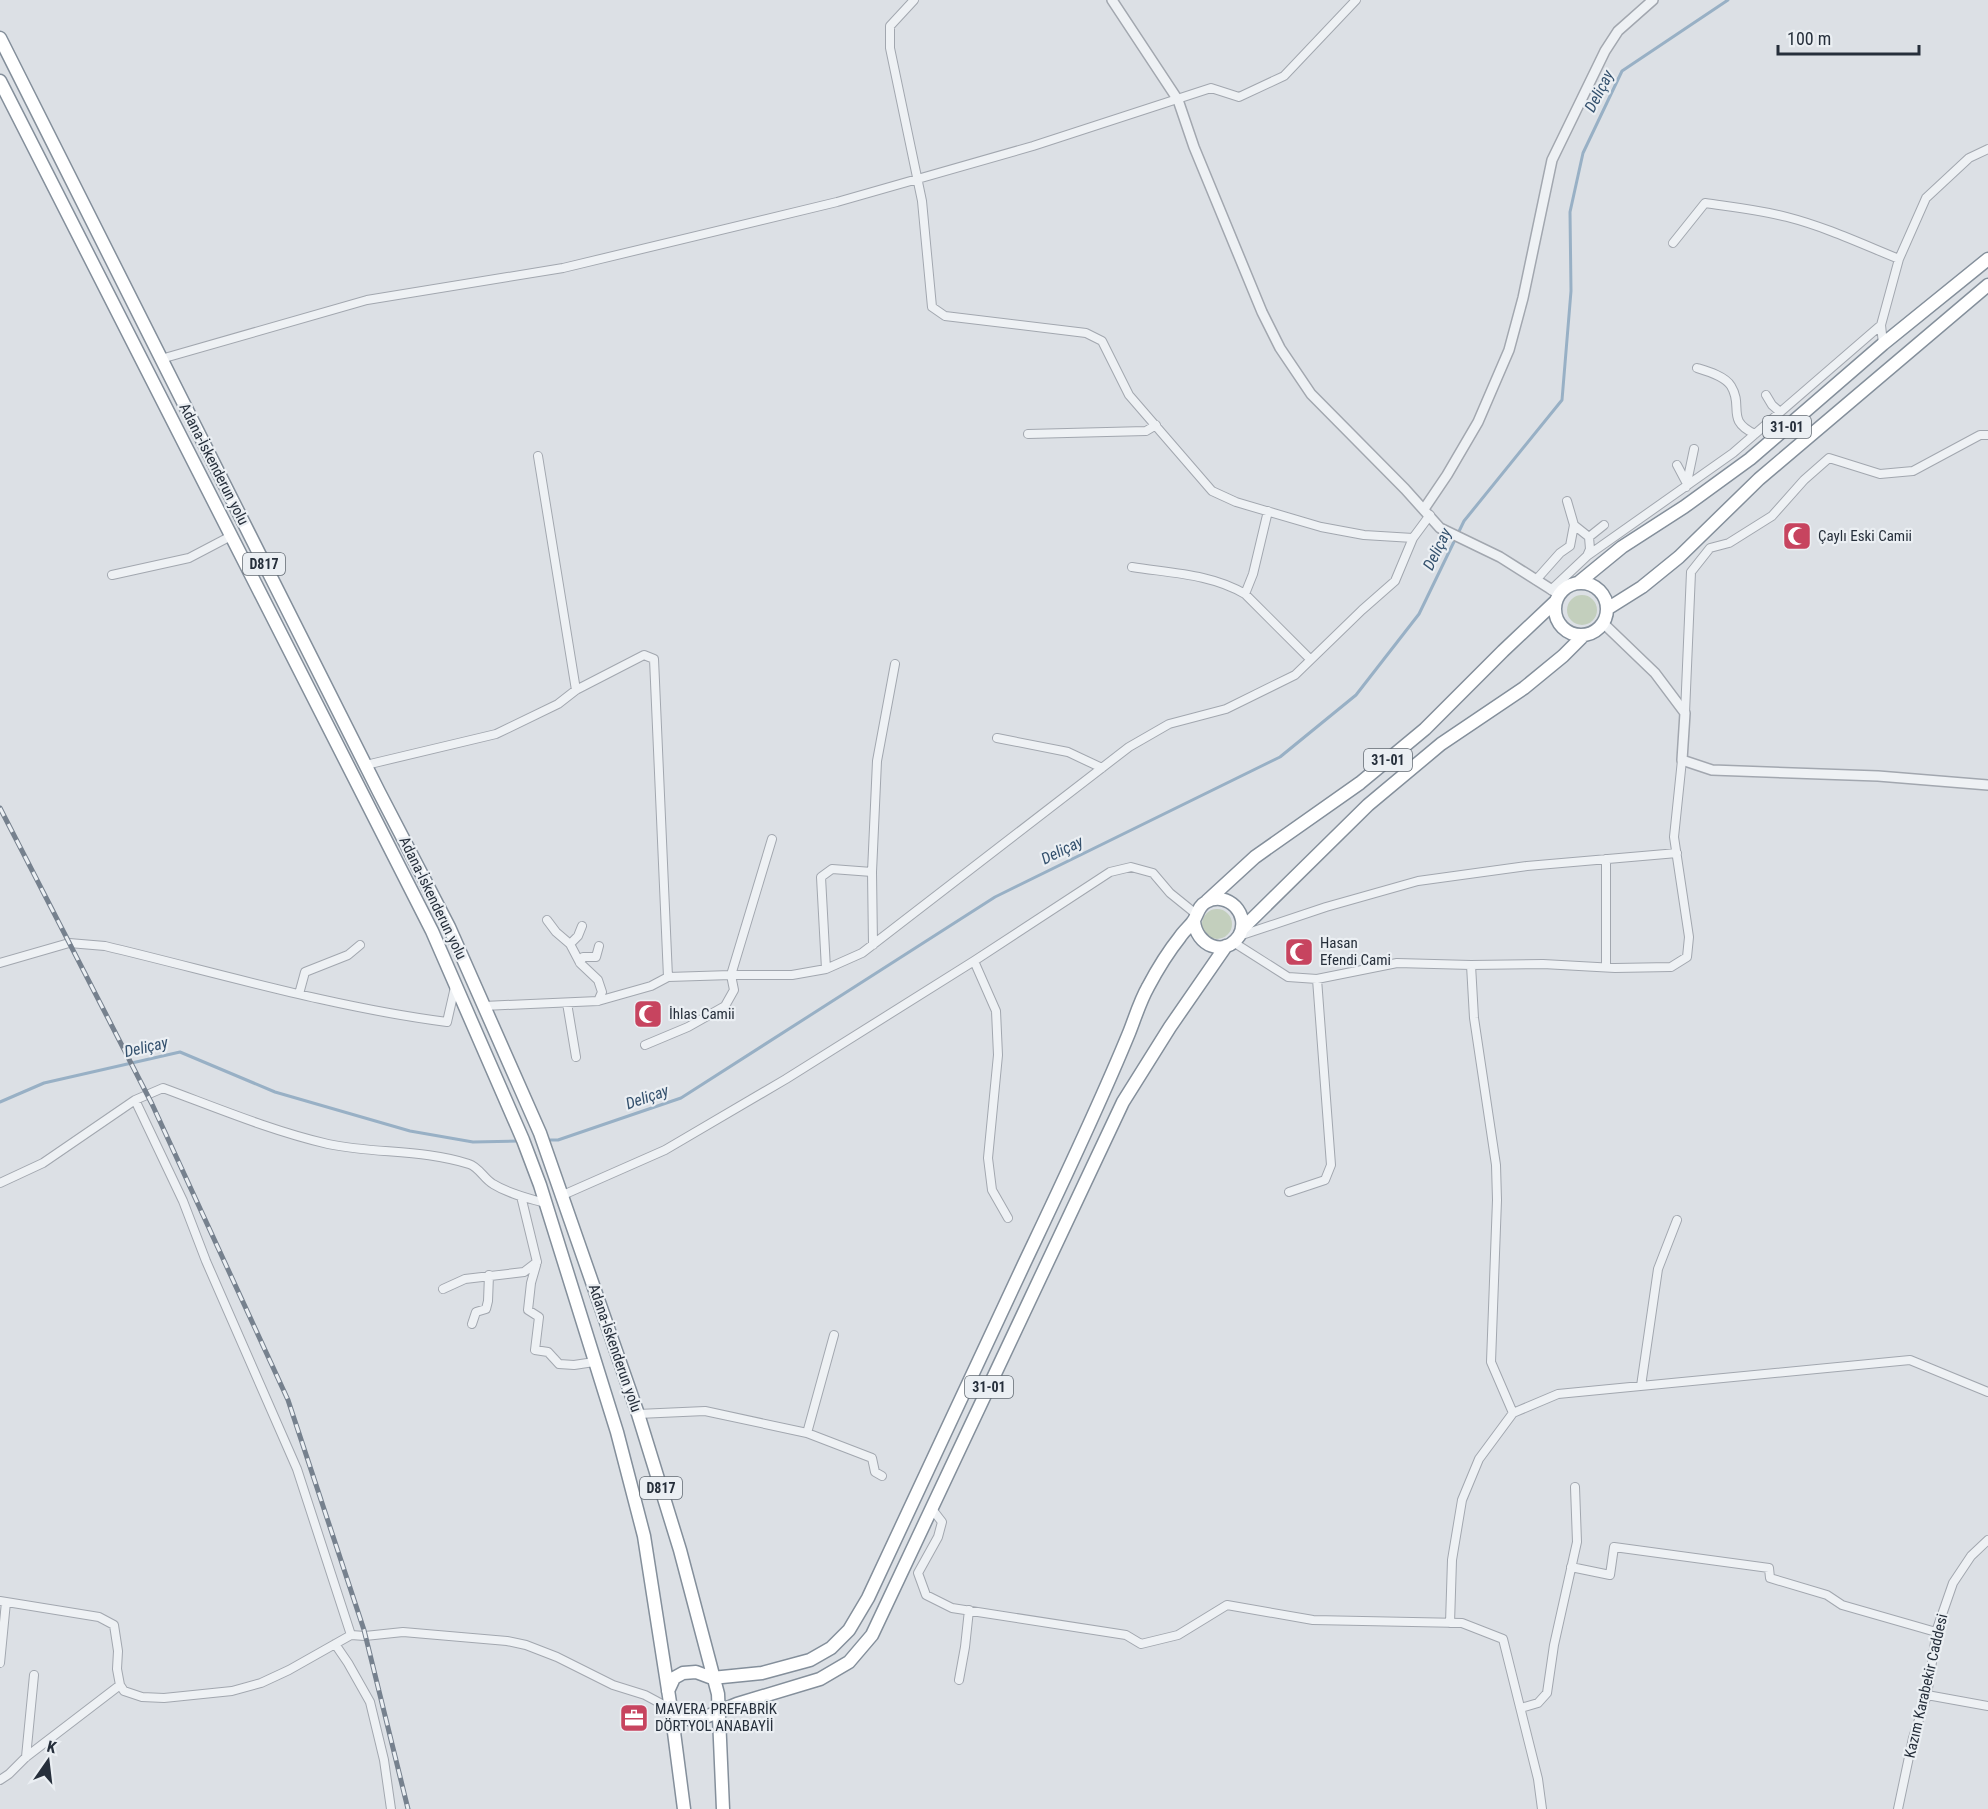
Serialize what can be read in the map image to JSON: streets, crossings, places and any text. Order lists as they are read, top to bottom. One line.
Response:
{"streets":{"highway":["31-01","Adana-İskenderun yolu","D817"],"street":["Kazım Karabekir Caddesi"]},"crossings":[["31-01","Adana-İskenderun yolu"],["Adana-İskenderun yolu","D817"]],"water":["Deliçay"],"places":{"mosque":["Çaylı Eski Camii","Hasan Efendi Cami","İhlas Camii"],"office":["MAVERA PREFABRİK DÖRTYOL ANABAYİİ"]},"scale_bar":"100 m","north":"top"}
